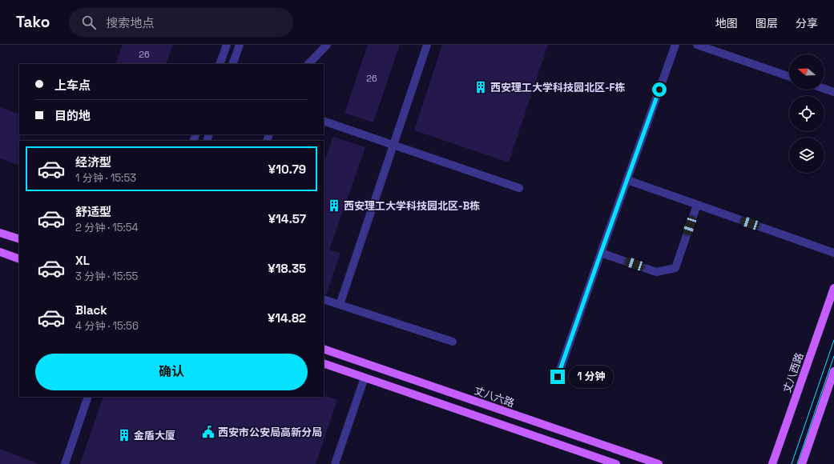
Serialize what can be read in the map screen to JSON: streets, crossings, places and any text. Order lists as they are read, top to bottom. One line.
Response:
{"streets":{"main road":["丈八西路","丈八六路"]},"places":{"building":["西安理工大学科技园北区-F栋","西安理工大学科技园北区-B栋","金盾大厦"],"public building":["西安市公安局高新分局"]},"house_numbers":["26","26"],"north":"left","page":{"header":"Tako","search":"搜索地点","nav":["地图","图层","分享"],"banner":["上车点","目的地"],"list":[{"name":"经济型","note":"1 分钟 · 15:53","value":"¥10.79"},{"name":"舒适型","note":"2 分钟 · 15:54","value":"¥14.57"},{"name":"XL","note":"3 分钟 · 15:55","value":"¥18.35"},{"name":"Black","note":"4 分钟 · 15:56","value":"¥14.82"}],"buttons":"确认","bubble":"1 分钟"}}
